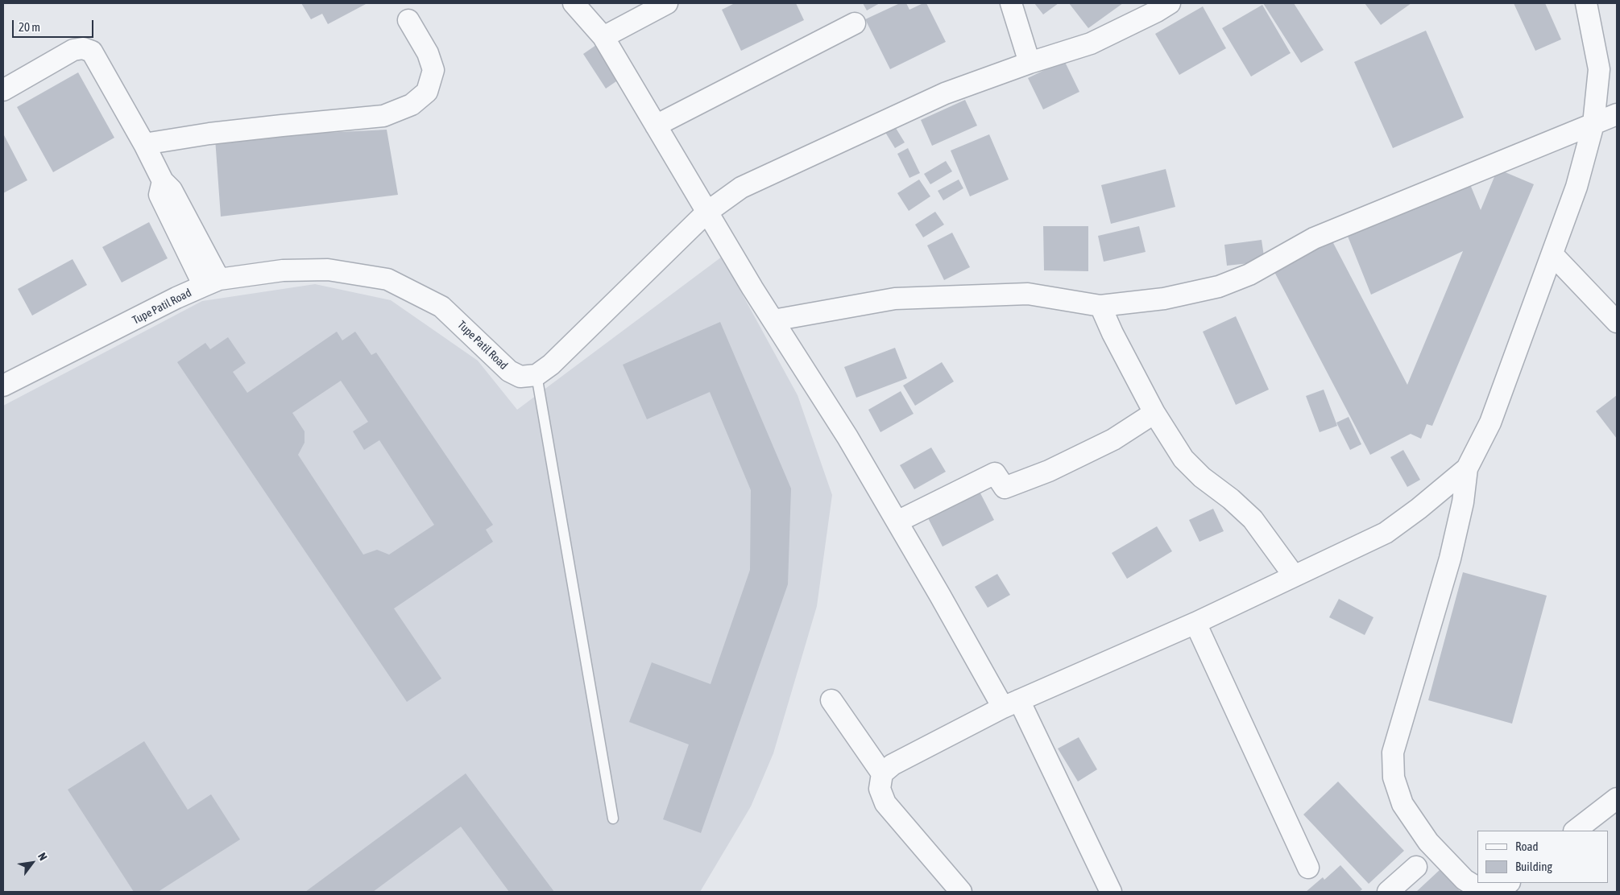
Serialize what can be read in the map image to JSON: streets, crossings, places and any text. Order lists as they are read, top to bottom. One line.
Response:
{"streets":{"street":["Tupe Patil Road"]},"legend":["Road","Building"],"scale_bar":"20 m","north":"top right"}
